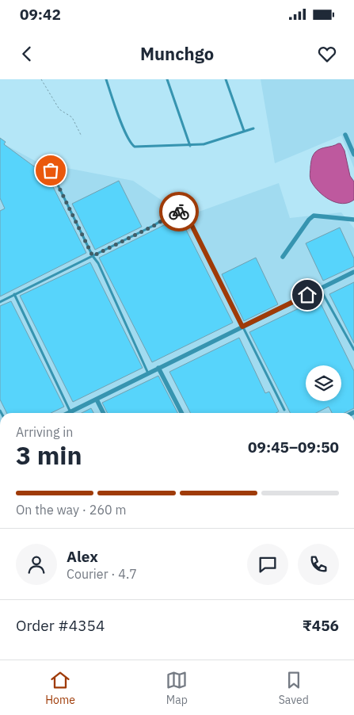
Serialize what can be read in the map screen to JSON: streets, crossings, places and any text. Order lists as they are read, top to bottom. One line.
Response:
{"page":{"status":"09:42","header":"Munchgo","heading":["3 min","Arriving in","09:45–09:50"],"panel":["Alex","Courier · 4.7","Order #4354","₹456"],"bar":"On the way · 260 m","tabs":["Home","Map","Saved"]}}
